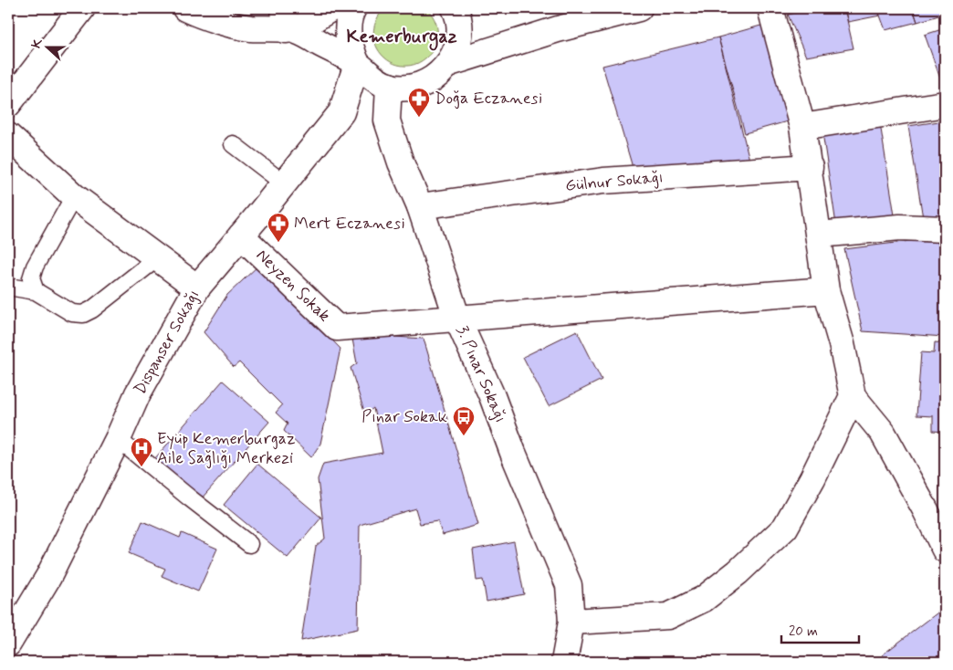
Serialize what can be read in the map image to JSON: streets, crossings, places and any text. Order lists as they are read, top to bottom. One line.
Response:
{"streets":{"street":["Gülnur Sokağı","Neyzen Sokak","Dispanser Sokağı","3. Pınar Sokağı"]},"crossings":[["Gülnur Sokağı","3. Pınar Sokağı"],["Neyzen Sokak","Dispanser Sokağı"],["Neyzen Sokak","3. Pınar Sokağı"]],"districts":["Kemerburgaz"],"places":{"pharmacy":["Doğa Eczanesi","Mert Eczanesi"],"bus stop":["Pınar Sokak"],"hospital":["Eyüp Kemerburgaz Aile Sağlığı Merkezi"]},"scale_bar":"20 m","north":"left"}
